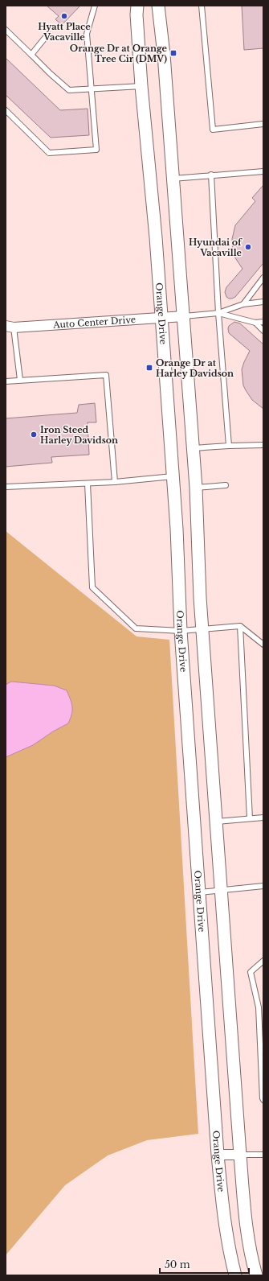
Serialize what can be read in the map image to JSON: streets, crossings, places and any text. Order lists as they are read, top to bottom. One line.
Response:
{"streets":{"street":["Orange Drive","Auto Center Drive"]},"crossings":[["Orange Drive","Auto Center Drive"]],"places":{"other":["Hyatt Place Vacaville","Hyundai of Vacaville","Iron Steed Harley Davidson"],"transit":["Orange Dr at Orange Tree Cir (DMV)","Orange Dr at Harley Davidson"]},"scale_bar":"50 m"}
